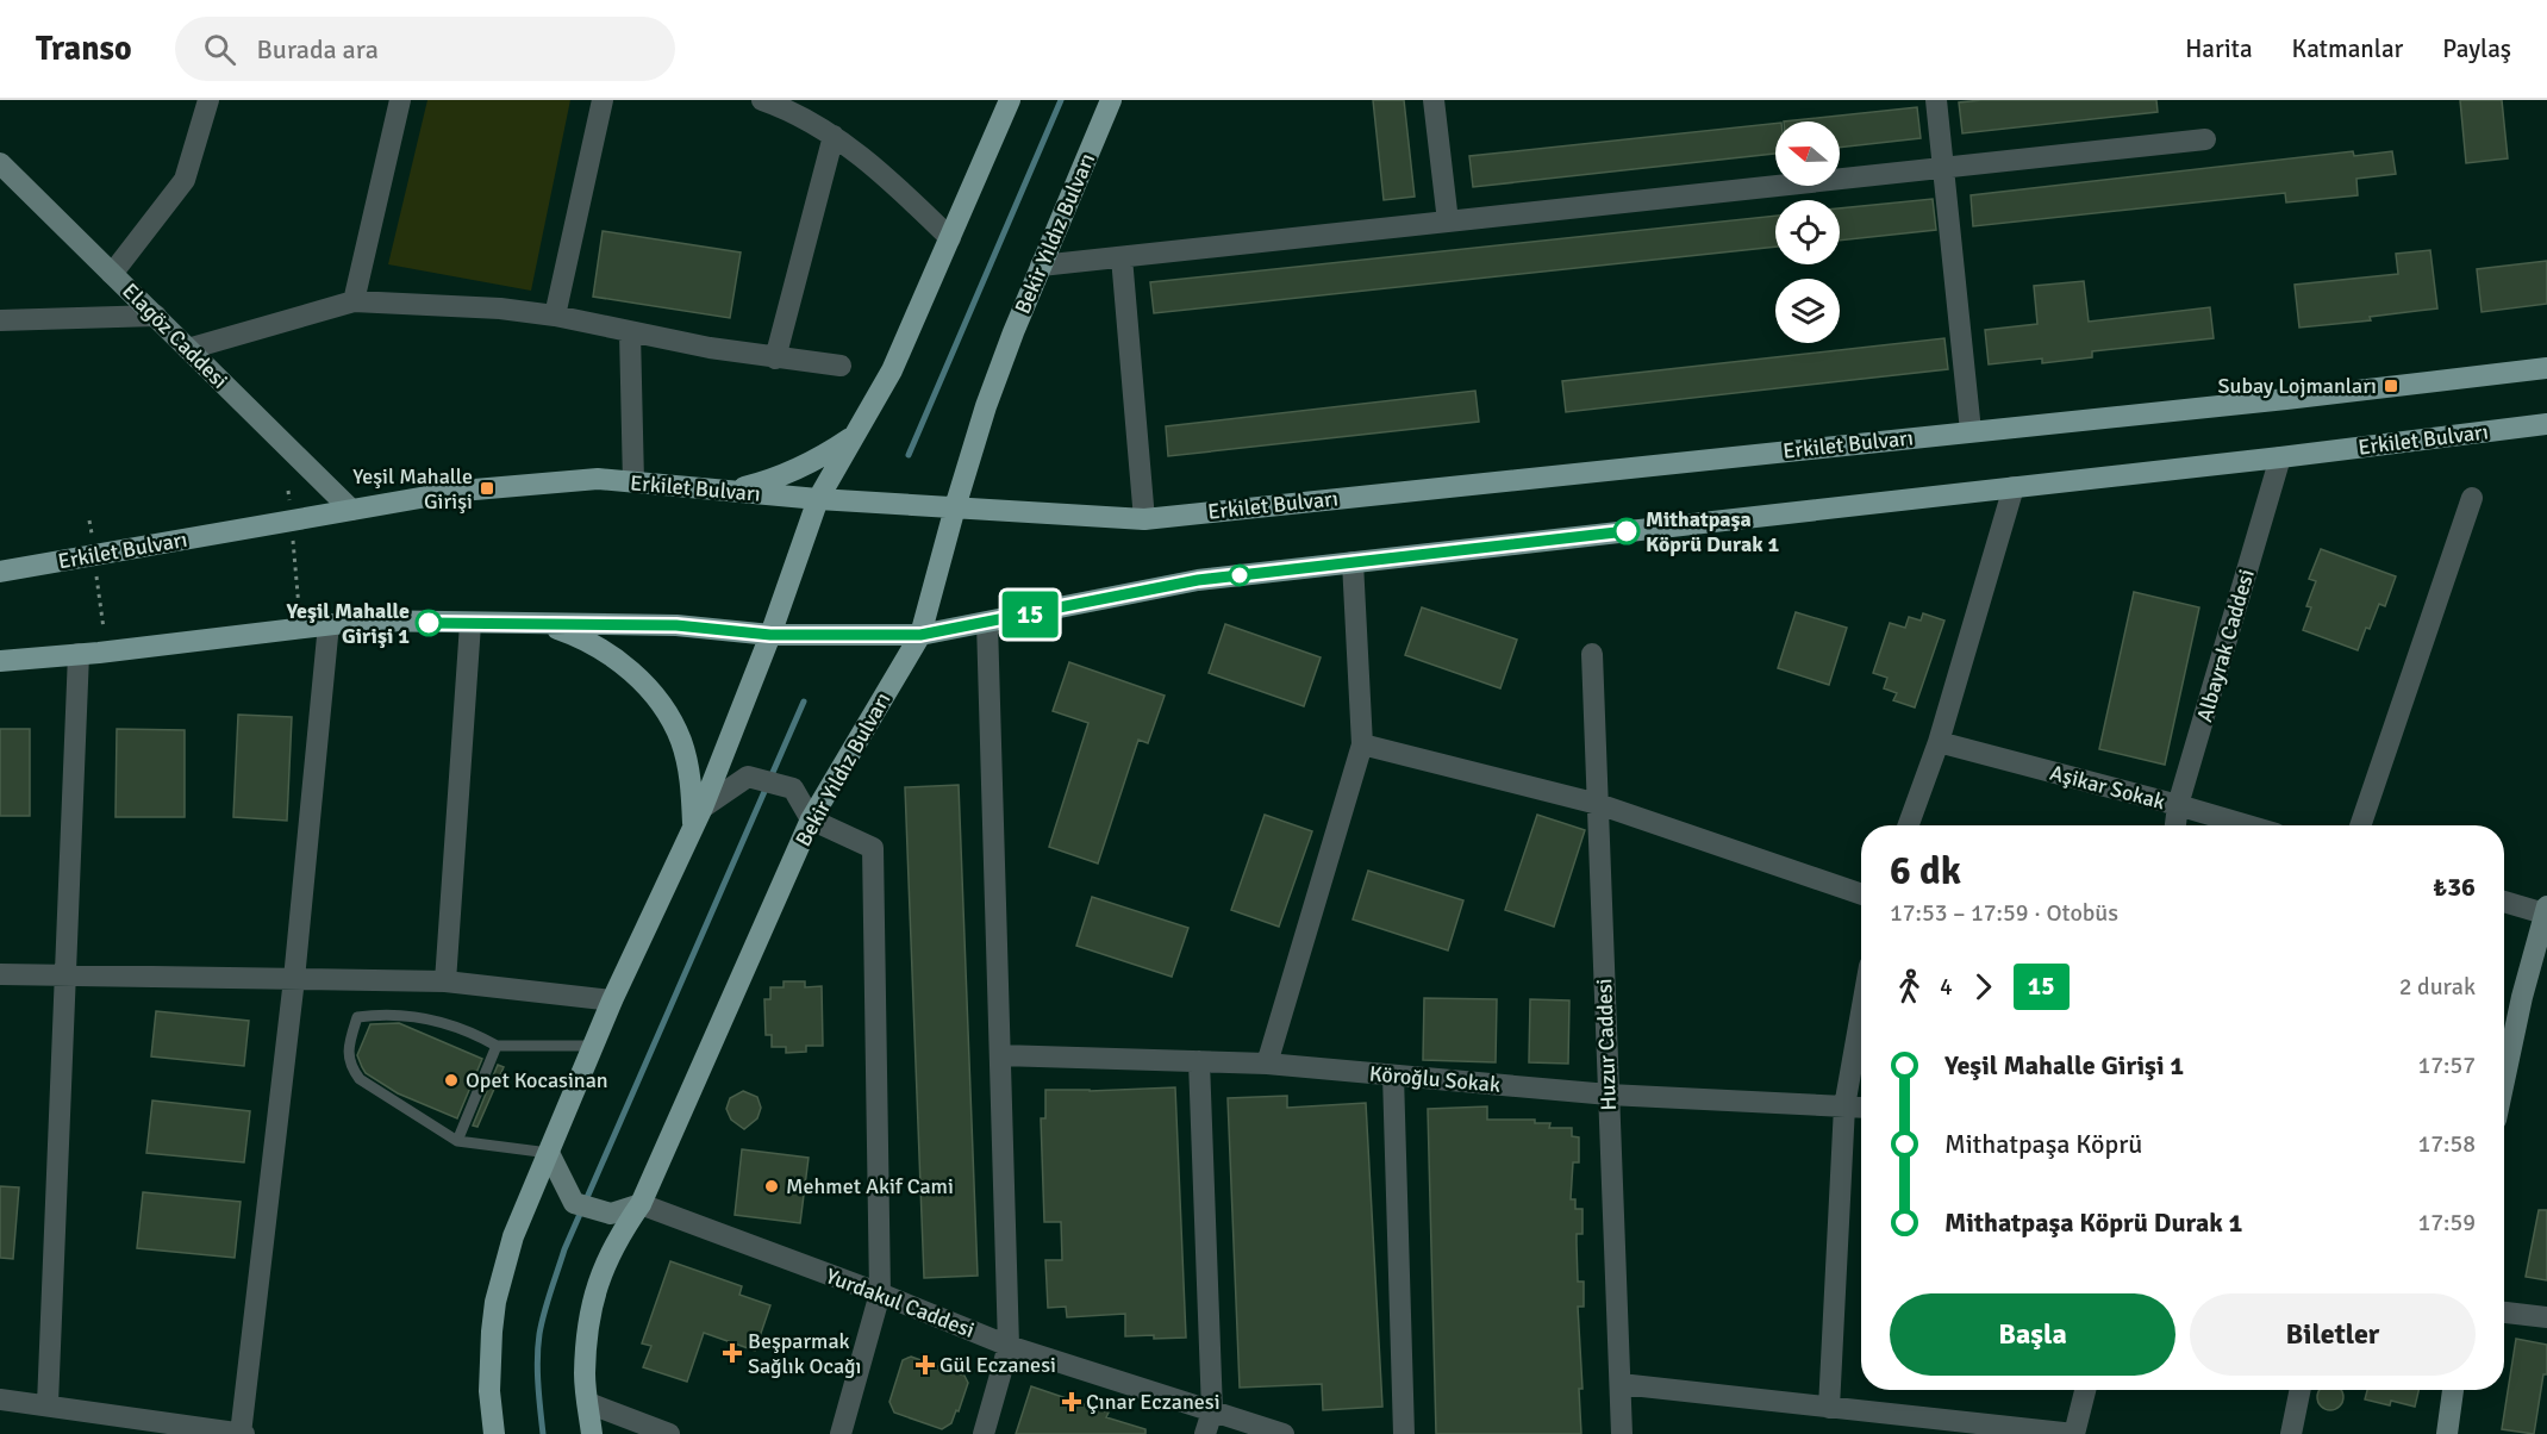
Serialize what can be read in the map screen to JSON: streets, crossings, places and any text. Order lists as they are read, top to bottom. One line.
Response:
{"streets":{"main road":["Bekir Yıldız Bulvarı","Erkilet Bulvarı"],"street":["Elagöz Caddesi","Albayrak Caddesi","Aşikar Sokak","Huzur Caddesi","Köroğlu Sokak","Yurdakul Caddesi"]},"crossings":[["Bekir Yıldız Bulvarı","Erkilet Bulvarı"],["Bekir Yıldız Bulvarı","Yurdakul Caddesi"],["Elagöz Caddesi","Erkilet Bulvarı"],["Erkilet Bulvarı","Albayrak Caddesi"],["Albayrak Caddesi","Aşikar Sokak"],["Huzur Caddesi","Köroğlu Sokak"]],"places":{"transit":["Subay Lojmanları","Yeşil Mahalle Girişi"],"other":["Mithatpaşa Köprü Durak 1","Yeşil Mahalle Girişi 1","Opet Kocasinan","Mehmet Akif Cami"],"health":["Beşparmak Sağlık Ocağı","Gül Eczanesi","Çınar Eczanesi"]},"lines":["bus line 15"],"north":"left","page":{"header":"Transo","search":"Burada ara","nav":["Harita","Katmanlar","Paylaş"],"on_map":"15","heading":["6 dk","17:53 – 17:59 · Otobüs","₺36"],"legs":["4","15","2 durak"],"list":[{"name":"Yeşil Mahalle Girişi 1","value":"17:57"},{"name":"Mithatpaşa Köprü","value":"17:58"},{"name":"Mithatpaşa Köprü Durak 1","value":"17:59"}],"buttons":["Başla","Biletler"]}}
